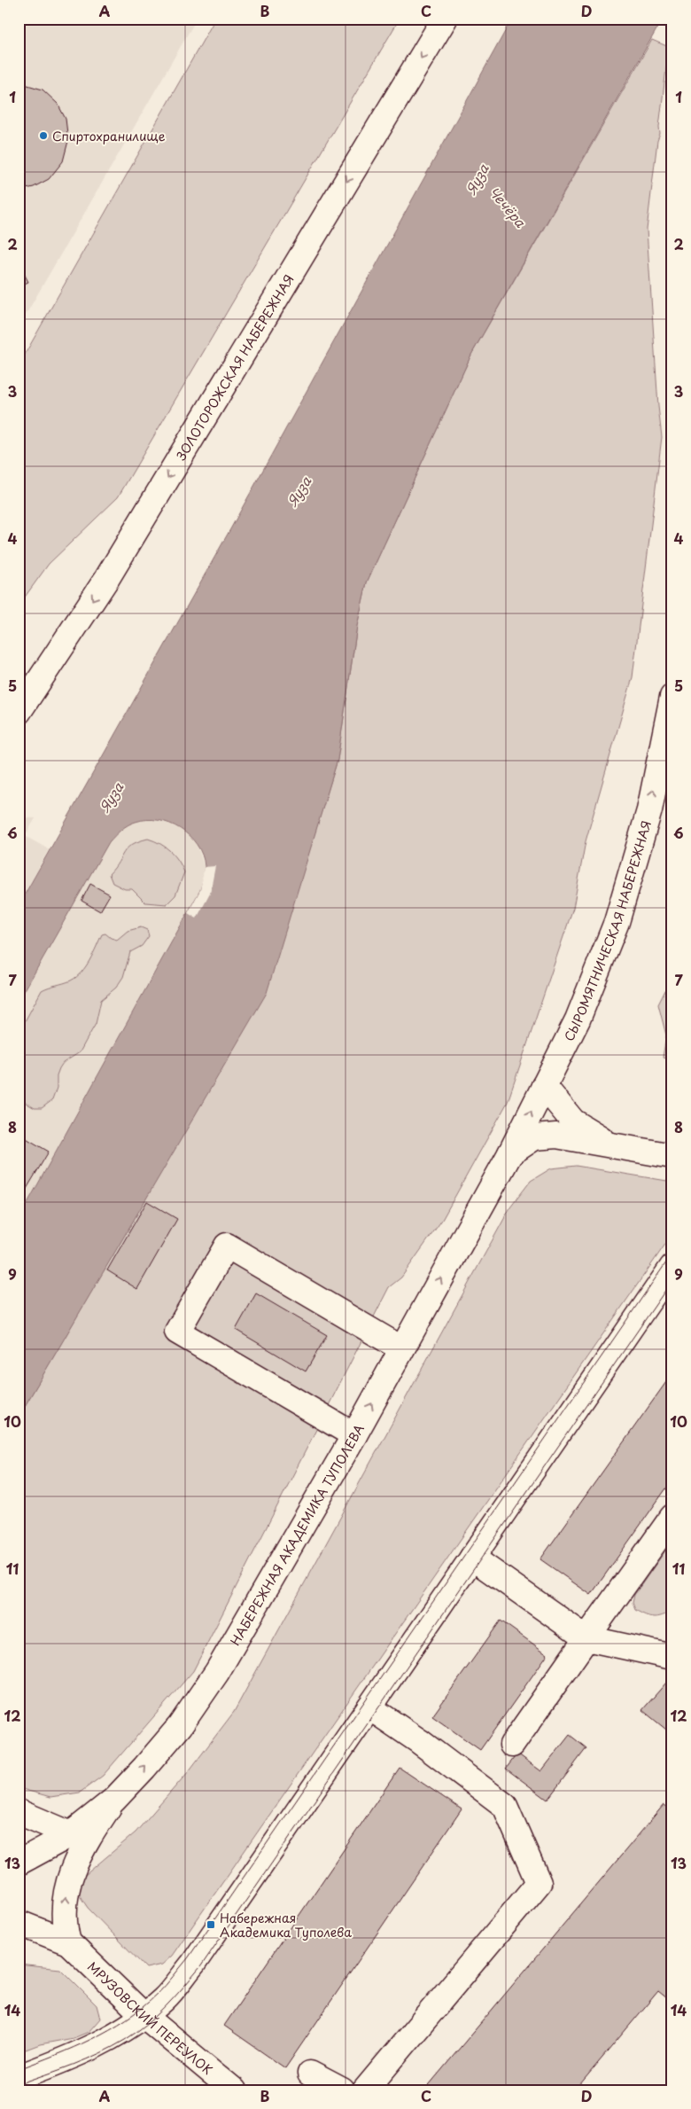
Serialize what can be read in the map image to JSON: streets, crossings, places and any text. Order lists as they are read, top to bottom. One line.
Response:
{"streets":{"main road":["ЗОЛОТОРОЖСКАЯ НАБЕРЕЖНАЯ","СЫРОМЯТНИЧЕСКАЯ НАБЕРЕЖНАЯ","НАБЕРЕЖНАЯ АКАДЕМИКА ТУПОЛЕВА","МРУЗОВСКИЙ ПЕРЕУЛОК"]},"crossings":[["СЫРОМЯТНИЧЕСКАЯ НАБЕРЕЖНАЯ","НАБЕРЕЖНАЯ АКАДЕМИКА ТУПОЛЕВА"]],"one_way":["ЗОЛОТОРОЖСКАЯ НАБЕРЕЖНАЯ","СЫРОМЯТНИЧЕСКАЯ НАБЕРЕЖНАЯ"],"water":["Яуза","Чечёра"],"places":{"other":["Спиртохранилище"],"transit":["Набережная Академика Туполева"]},"grid":{"columns":["A","B","C","D"],"rows":["1","2","3","4","5","6","7","8","9","10","11","12","13","14"]}}
